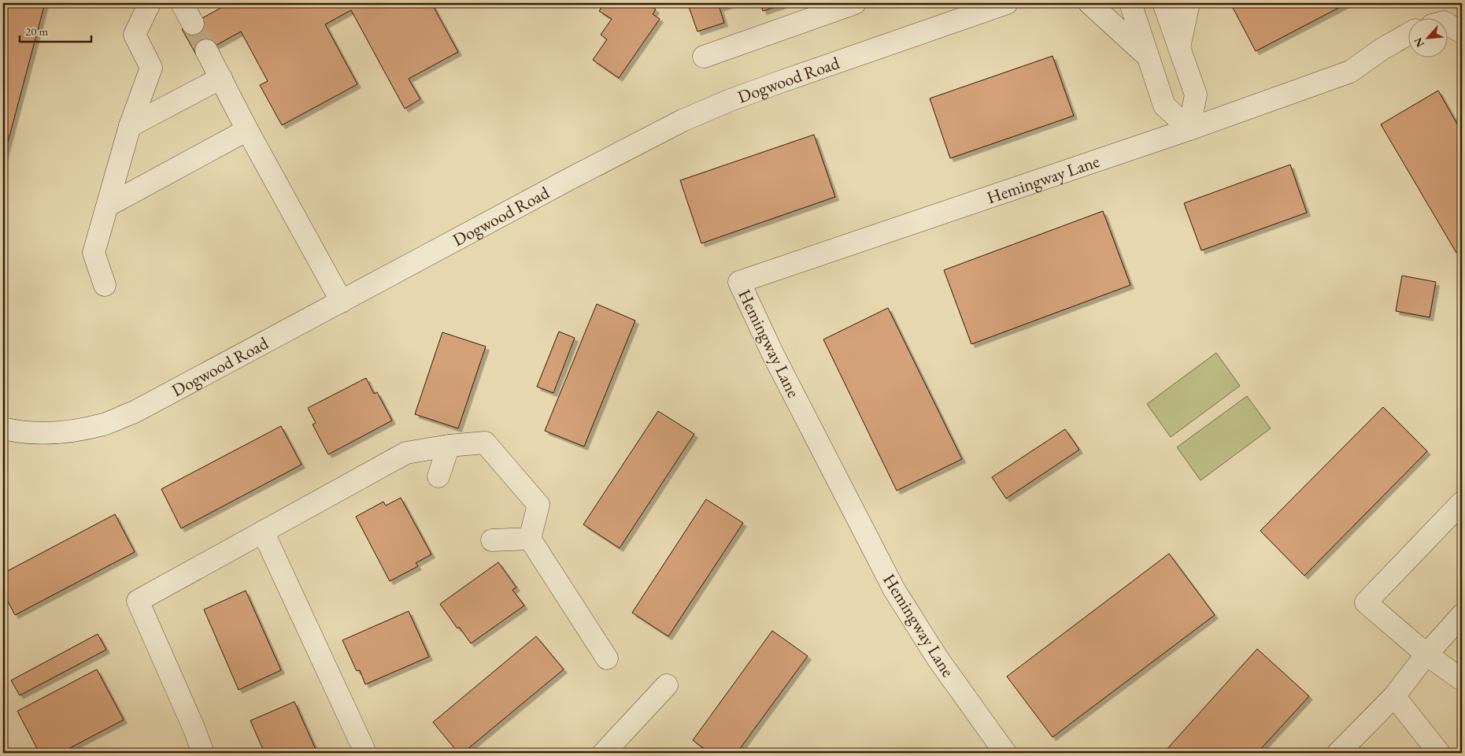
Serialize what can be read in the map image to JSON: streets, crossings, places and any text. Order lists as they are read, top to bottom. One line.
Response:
{"streets":{"street":["Dogwood Road","Hemingway Lane"]},"scale_bar":"20 m","north":"bottom left"}
